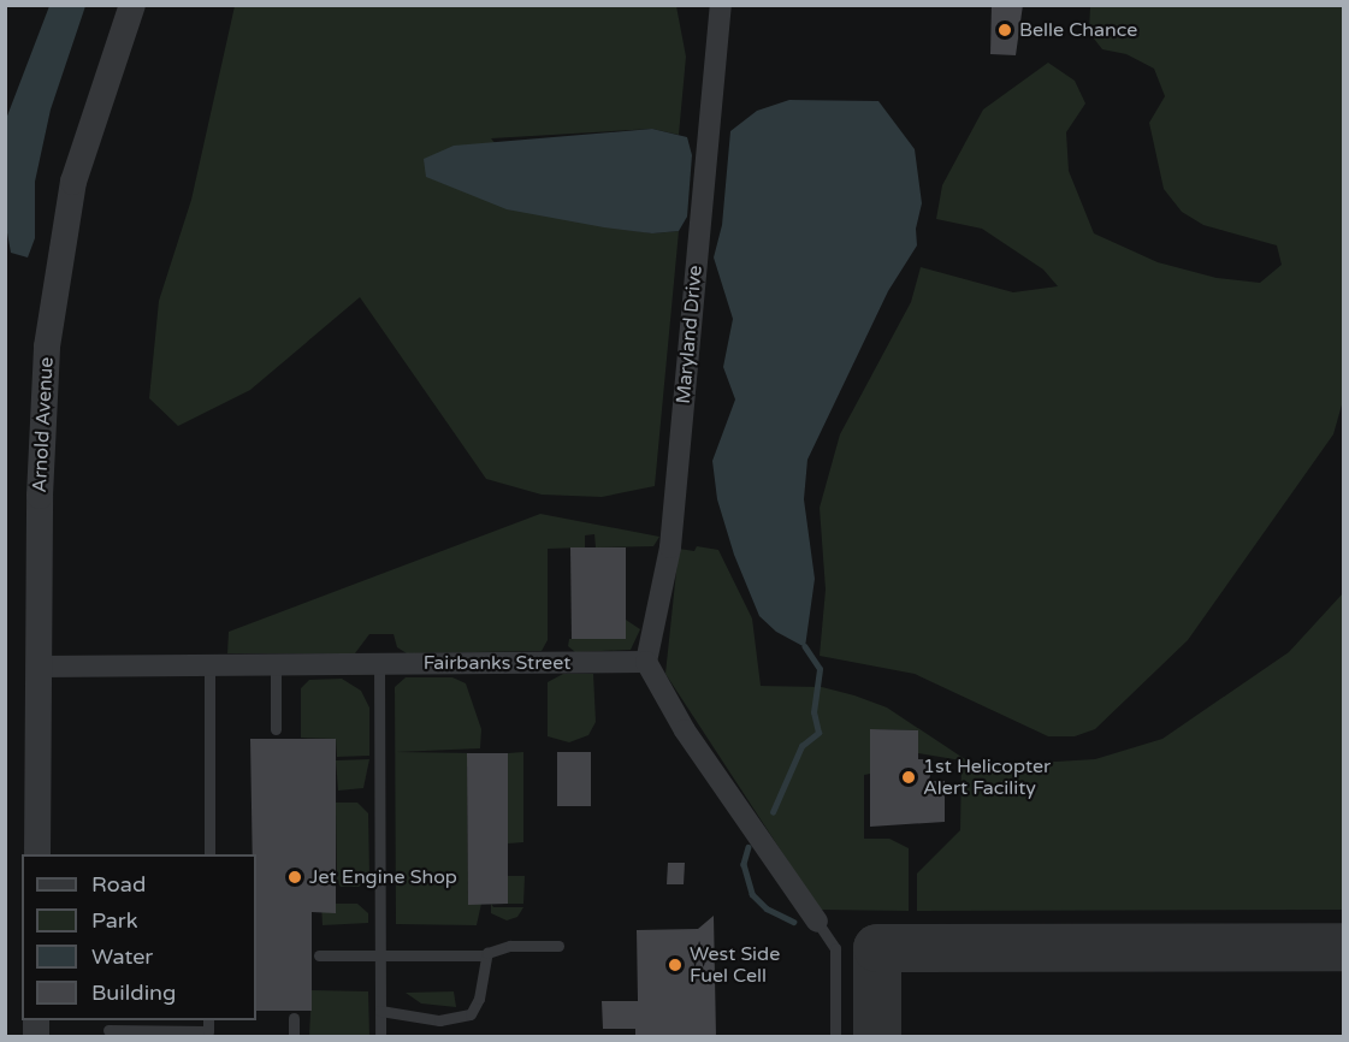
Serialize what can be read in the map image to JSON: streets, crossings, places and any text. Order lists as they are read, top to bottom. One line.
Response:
{"streets":{"street":["Maryland Drive","Arnold Avenue","Fairbanks Street"]},"crossings":[["Maryland Drive","Fairbanks Street"],["Arnold Avenue","Fairbanks Street"]],"places":["Belle Chance","1st Helicopter Alert Facility","Jet Engine Shop","West Side Fuel Cell"],"legend":["Road","Park","Water","Building"]}
